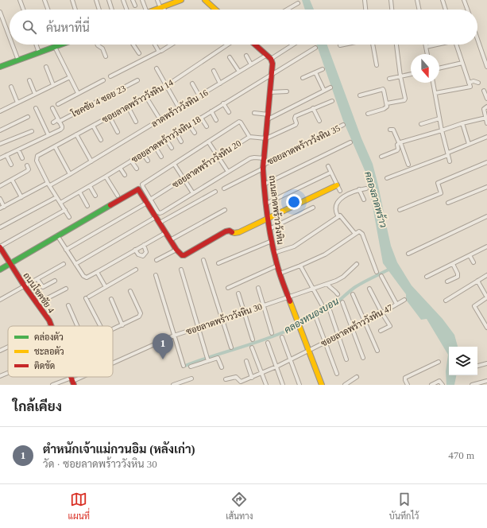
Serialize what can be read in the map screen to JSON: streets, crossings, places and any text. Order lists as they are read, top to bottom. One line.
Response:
{"streets":{"street":["โชคชัย 4 ซอย 23","ซอยลาดพร้าววังหิน 14","ลาดพร้าววังหิน 16","ซอยลาดพร้าววังหิน 18","ซอยลาดพร้าววังหิน 35","ซอยลาดพร้าววังหิน 20","ถนนลาดพร้าววังหิน","ถนนโชคชัย 4","ซอยลาดพร้าววังหิน 30","ซอยลาดพร้าววังหิน 47"]},"crossings":[["ซอยลาดพร้าววังหิน 14","ลาดพร้าววังหิน 16"],["ลาดพร้าววังหิน 16","ถนนลาดพร้าววังหิน"],["ซอยลาดพร้าววังหิน 18","ถนนลาดพร้าววังหิน"],["ซอยลาดพร้าววังหิน 35","ถนนลาดพร้าววังหิน"],["ซอยลาดพร้าววังหิน 20","ถนนลาดพร้าววังหิน"],["ถนนลาดพร้าววังหิน","ซอยลาดพร้าววังหิน 30"],["ถนนลาดพร้าววังหิน","ซอยลาดพร้าววังหิน 47"]],"water":["คลองลาดพร้าว","คลองหนองบอน"],"legend":["คล่องตัว","ชะลอตัว","ติดขัด"],"north":"bottom","page":{"search":"ค้นหาที่นี่","pins":"1","heading":"ใกล้เคียง","list":[{"mark":"1","name":"ตำหนักเจ้าแม่กวนอิม (หลังเก่า)","note":"วัด · ซอยลาดพร้าววังหิน 30","value":"470 m"}],"nav":["แผนที่","เส้นทาง","บันทึกไว้"]}}
